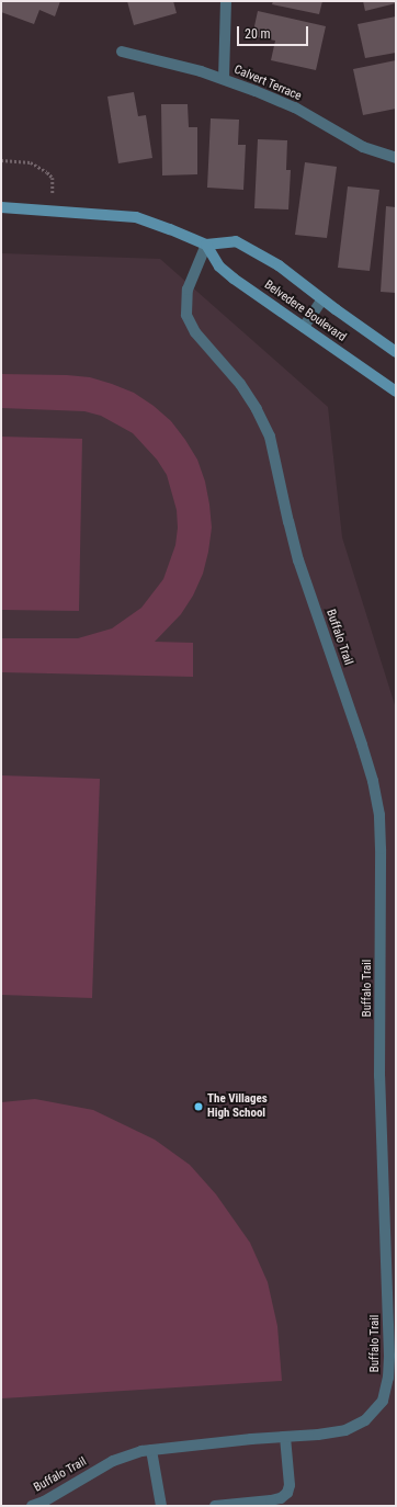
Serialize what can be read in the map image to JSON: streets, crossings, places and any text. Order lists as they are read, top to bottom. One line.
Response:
{"streets":{"street":["Calvert Terrace","Belvedere Boulevard","Buffalo Trail"]},"crossings":[["Belvedere Boulevard","Buffalo Trail"]],"places":["The Villages High School"],"scale_bar":"20 m"}
